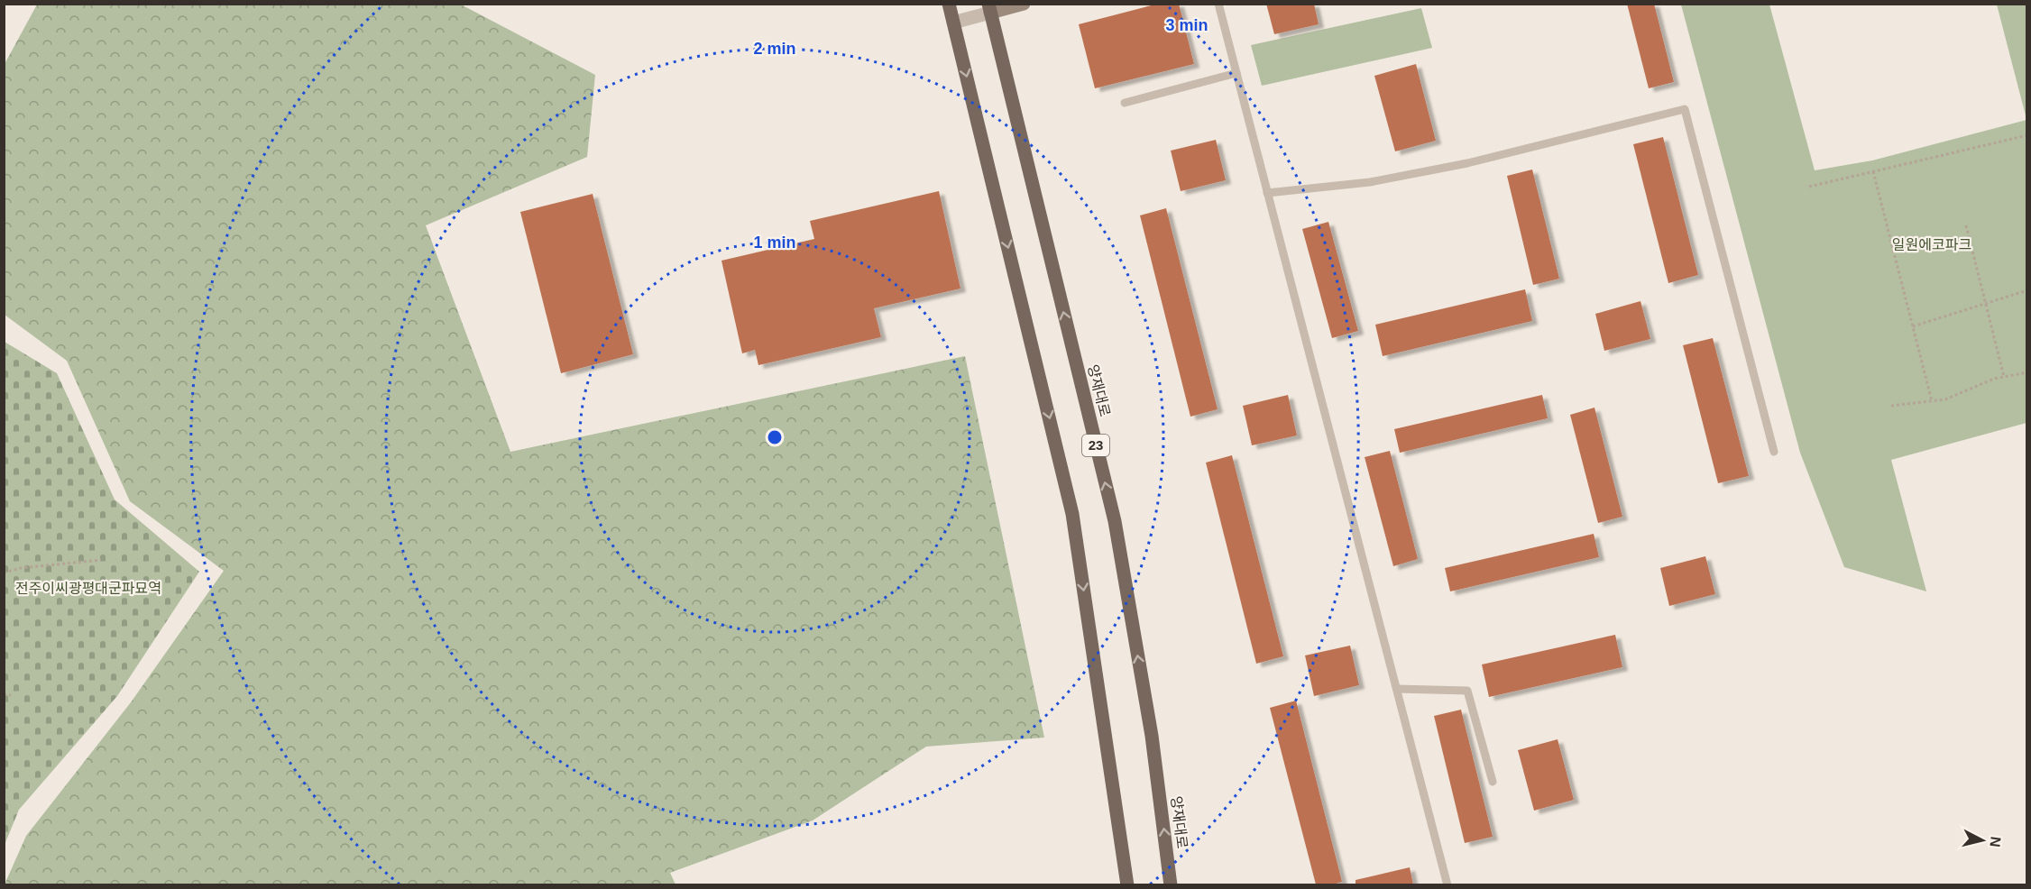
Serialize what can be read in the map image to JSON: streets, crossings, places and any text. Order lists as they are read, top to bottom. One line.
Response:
{"streets":{"main road":["양재대로","23"]},"parks":["일원에코파크","전주이씨광평대군파묘역"],"north":"right","rings":["3 min","2 min","1 min"]}
